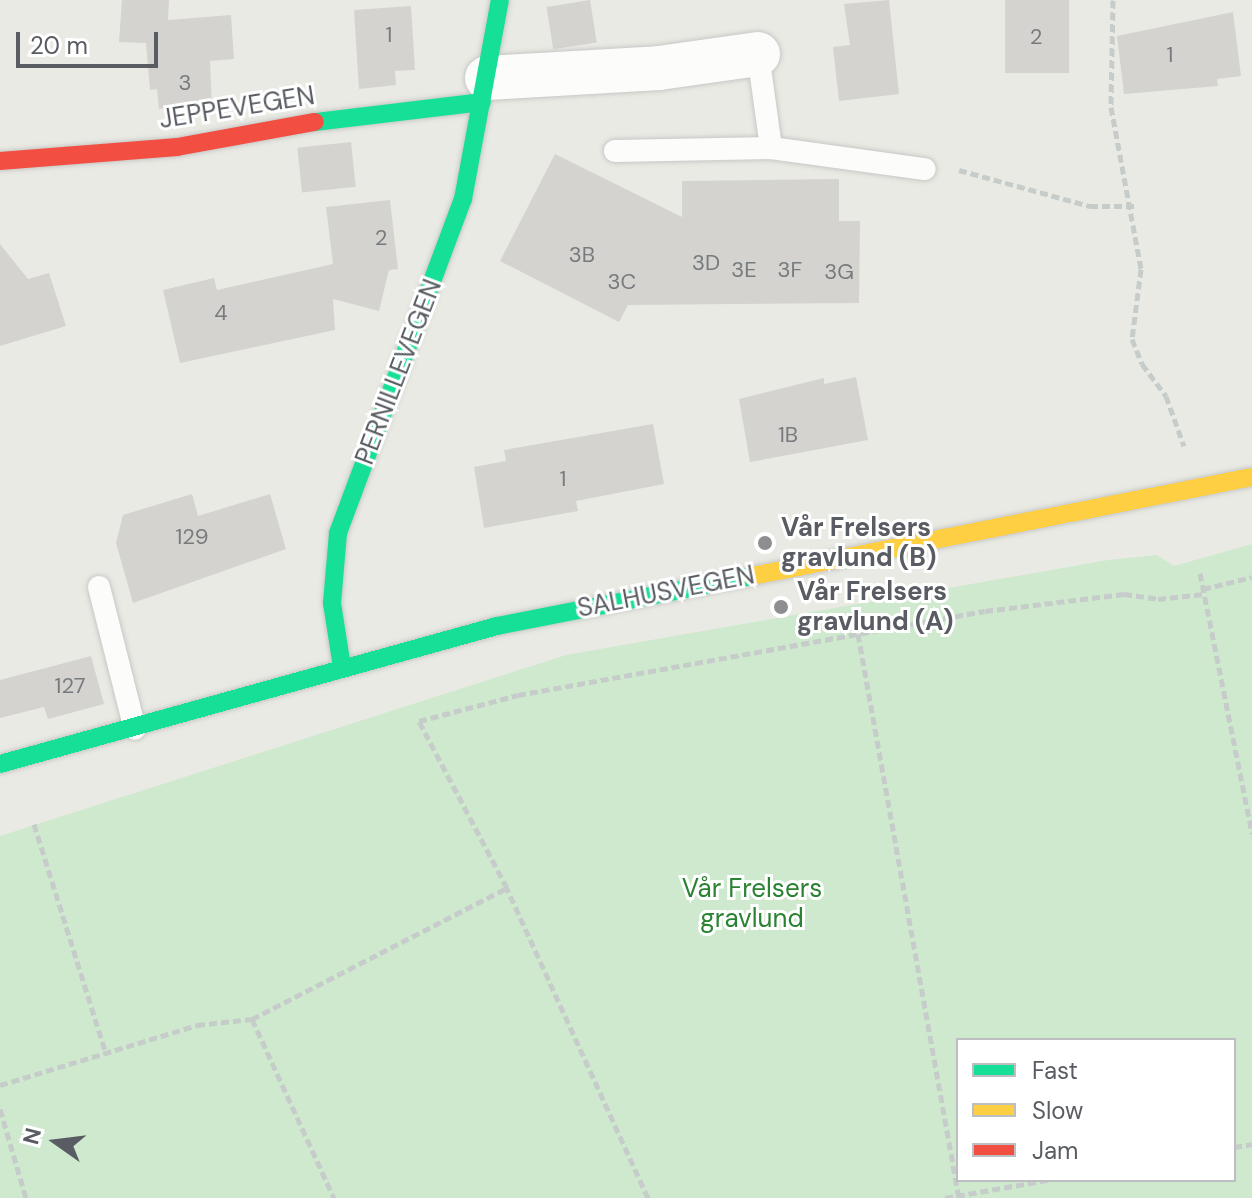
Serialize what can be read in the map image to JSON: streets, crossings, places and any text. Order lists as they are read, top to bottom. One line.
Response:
{"streets":{"main road":["JEPPEVEGEN","PERNILLEVEGEN","SALHUSVEGEN"]},"crossings":[["JEPPEVEGEN","PERNILLEVEGEN"],["PERNILLEVEGEN","SALHUSVEGEN"]],"parks":["Vår Frelsers gravlund"],"places":["Vår Frelsers gravlund (B)","Vår Frelsers gravlund (A)"],"house_numbers":["1","2","1","3","2","3B","3D","3E","3F","3G","3C","4","1B","1","129","127"],"legend":["Fast","Slow","Jam"],"scale_bar":"20 m","north":"left"}
